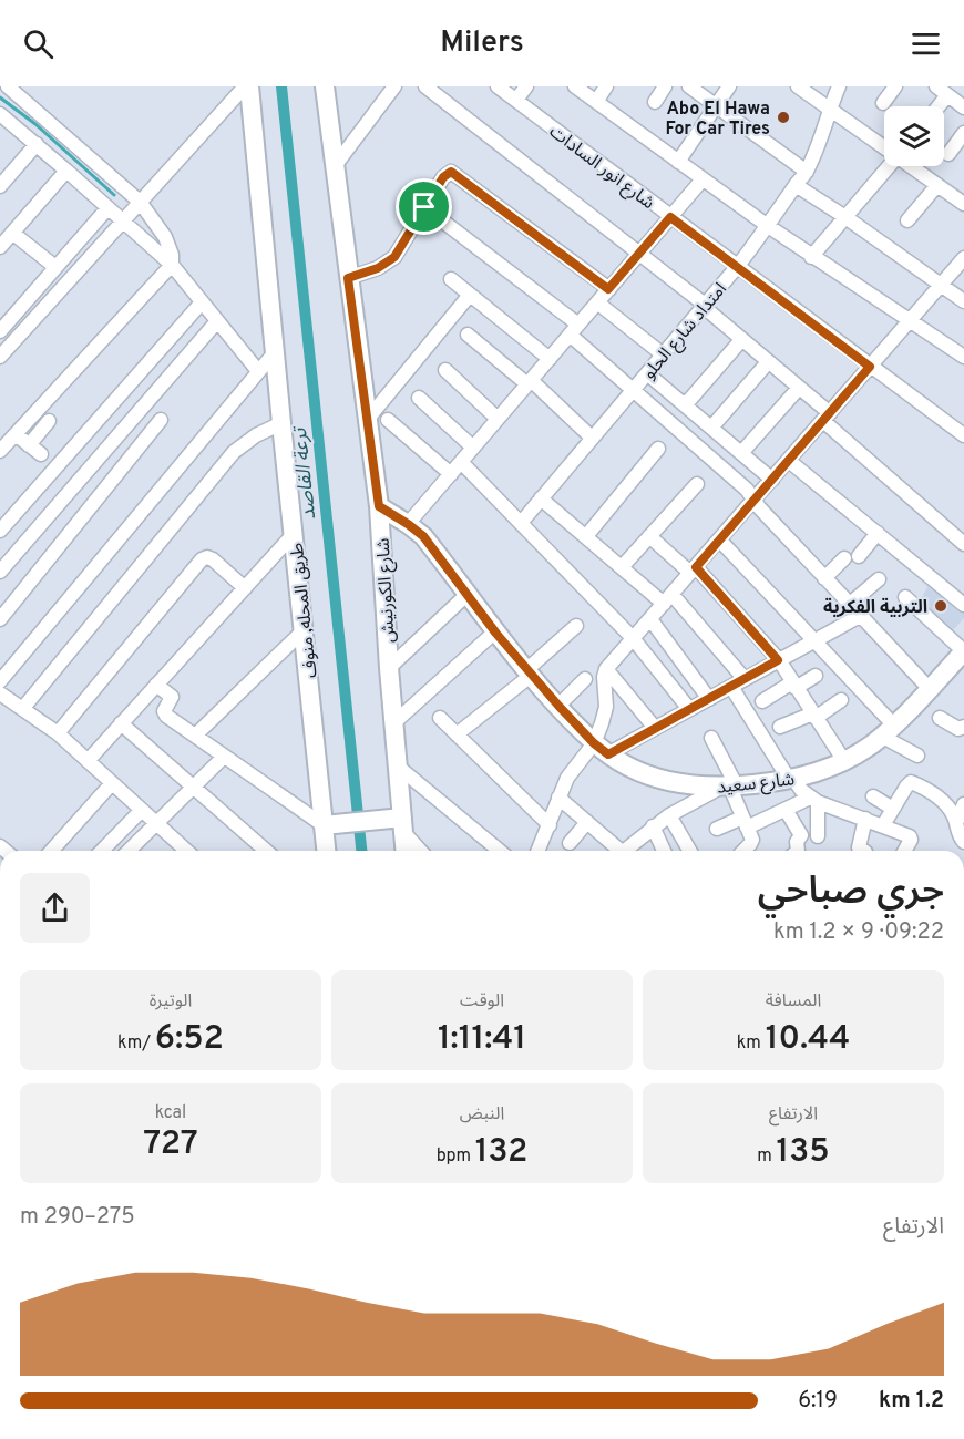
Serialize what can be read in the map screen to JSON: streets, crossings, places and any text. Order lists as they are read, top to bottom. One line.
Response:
{"streets":{"main road":["شارع الكورنيش","طريق المحله, منوف","شارع سعيد"],"street":["شارع انور السادات","امتداد شارع الحلو"]},"crossings":[["شارع انور السادات","امتداد شارع الحلو"],["شارع الكورنيش","شارع سعيد"]],"water":["ترعة القاصد"],"places":["Abo El Hawa For Car Tires","التربية الفكرية"],"page":{"header":"Milers","heading":["جري صباحي","09:22 · 9 × 1.2 km"],"stats":[["المسافة","10.44 km"],["الوقت","1:11:41"],["الوتيرة","6:52 /km"],["الارتفاع","135 m"],["النبض","132 bpm"],["kcal","727"]],"chart":["الارتفاع","275–290 m"],"list":[{"name":"1.2 km","note":"6:19"}]}}
